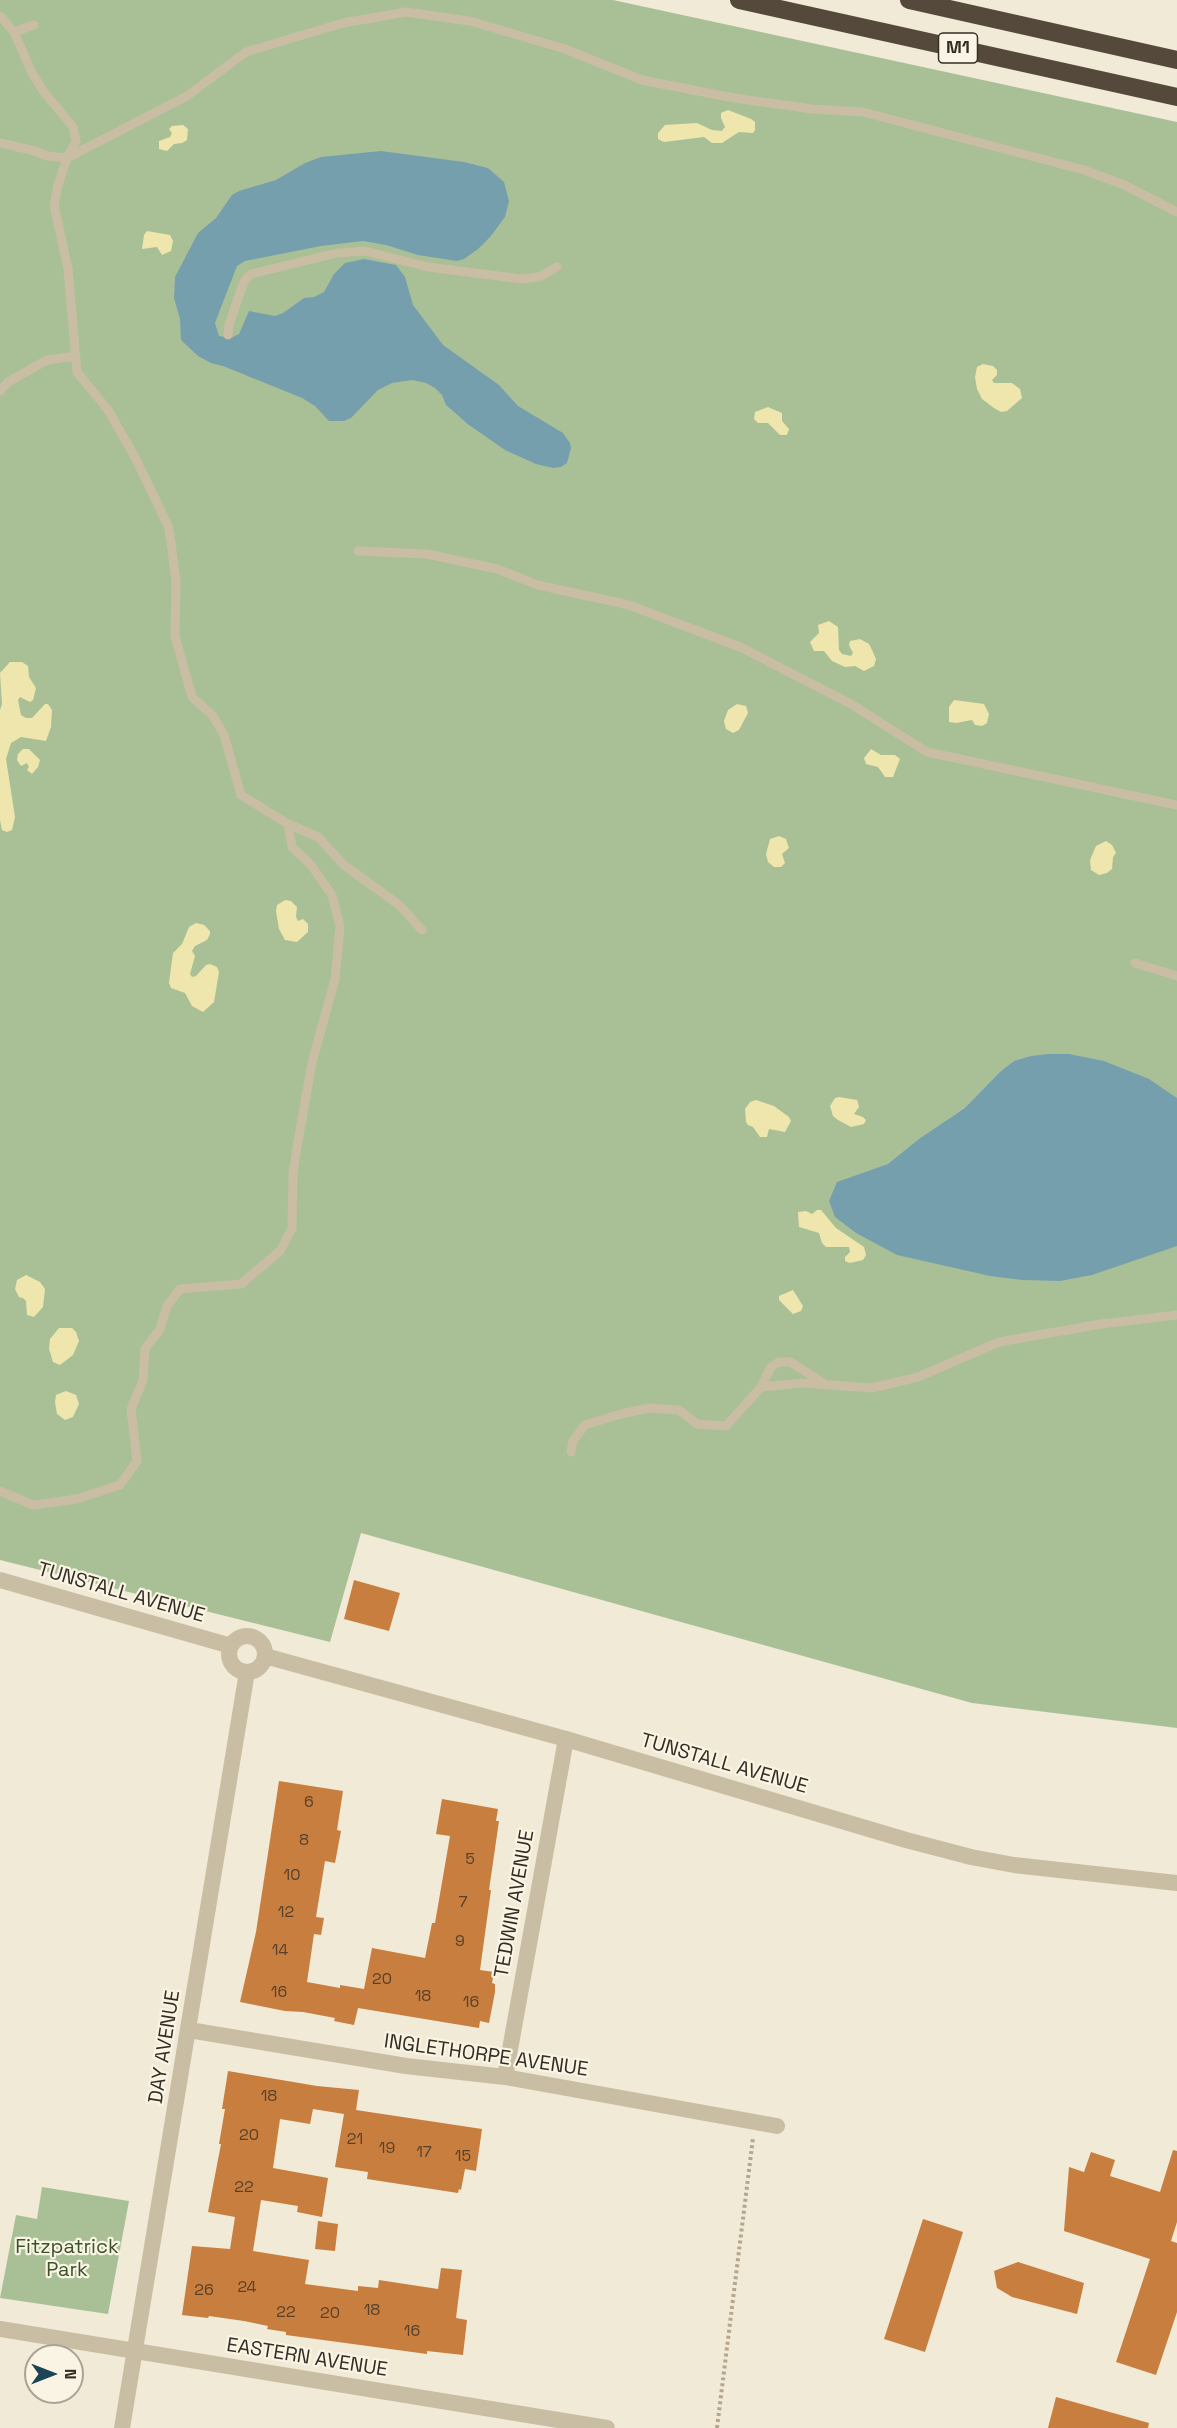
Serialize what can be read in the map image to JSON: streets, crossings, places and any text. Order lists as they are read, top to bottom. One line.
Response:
{"streets":{"highway":["M1"],"street":["TUNSTALL AVENUE","TEDWIN AVENUE","DAY AVENUE","INGLETHORPE AVENUE","EASTERN AVENUE"]},"crossings":[["TUNSTALL AVENUE","TEDWIN AVENUE"],["TUNSTALL AVENUE","DAY AVENUE"],["TEDWIN AVENUE","INGLETHORPE AVENUE"],["DAY AVENUE","INGLETHORPE AVENUE"],["DAY AVENUE","EASTERN AVENUE"]],"parks":["Fitzpatrick Park"],"house_numbers":["6","8","5","10","7","12","9","14","20","16","18","16","18","20","21","19","17","15","22","24","26","18","22","20","16"],"north":"right"}
